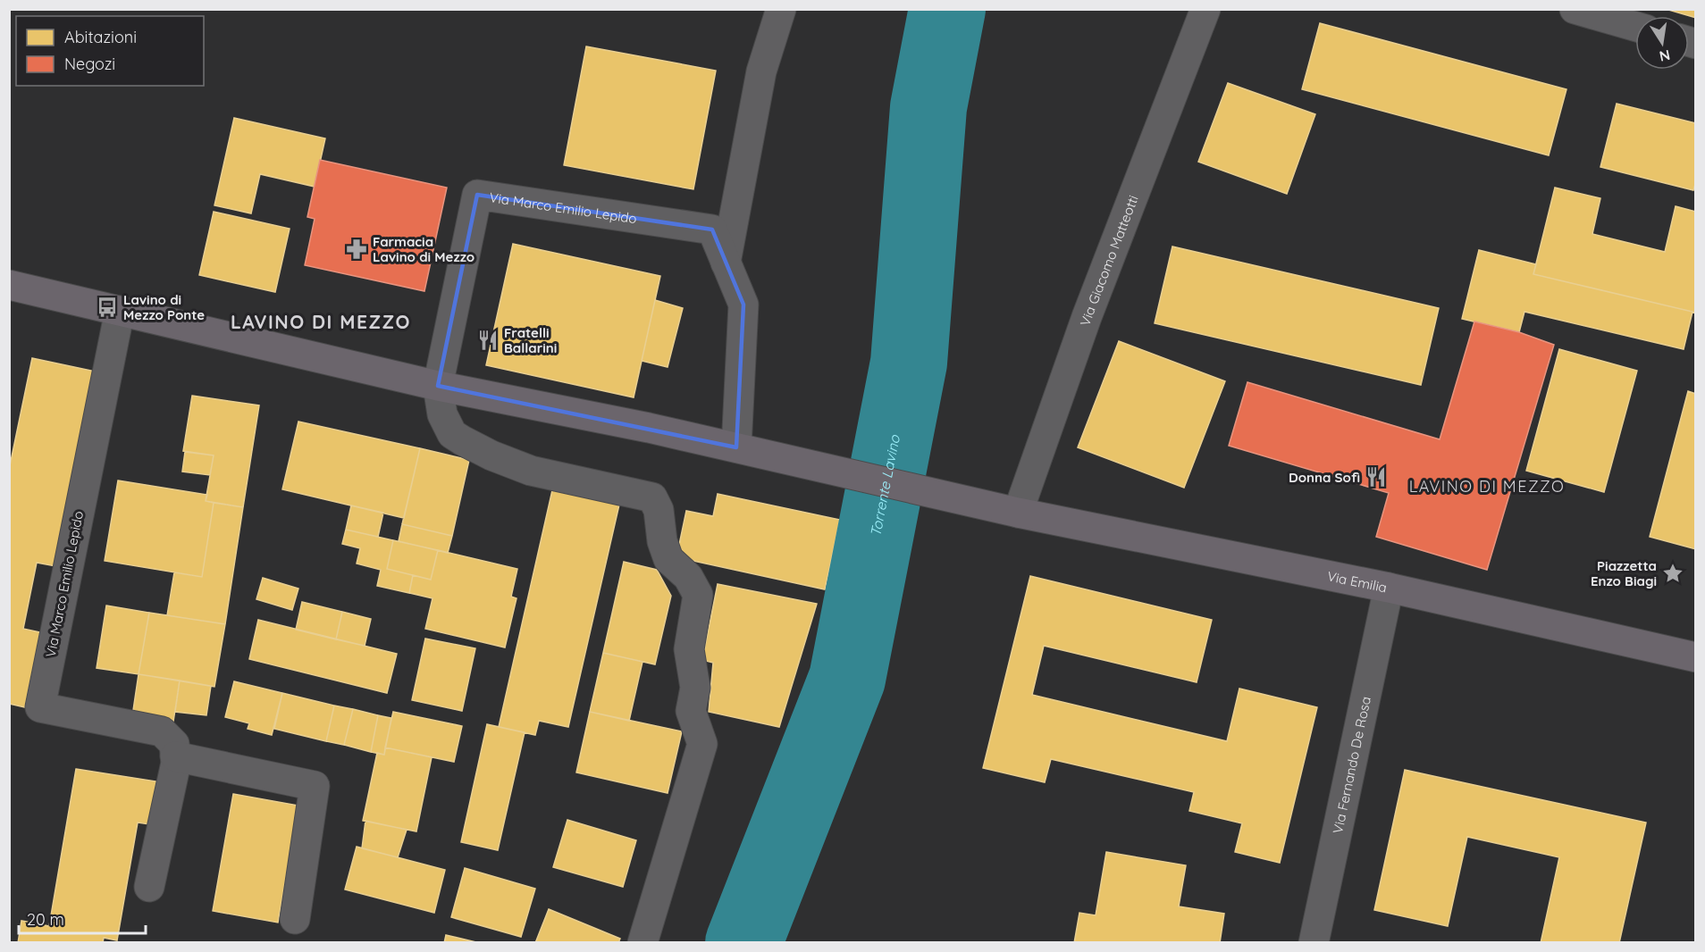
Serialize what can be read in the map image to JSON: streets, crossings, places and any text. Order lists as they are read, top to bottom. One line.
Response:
{"streets":{"main road":["Via Emilia"],"street":["Via Marco Emilio Lepido","Via Giacomo Matteotti","Via Fernando De Rosa"]},"crossings":[["Via Giacomo Matteotti","Via Emilia"],["Via Emilia","Via Fernando De Rosa"]],"districts":["LAVINO DI MEZZO","LAVINO DI MEZZO"],"water":["Torrente Lavino"],"places":{"pharmacy":["Farmacia Lavino di Mezzo"],"bus stop":["Lavino di Mezzo Ponte"],"restaurant":["Fratelli Ballarini","Donna Sofì"],"place":["Piazzetta Enzo Biagi"]},"legend":["Abitazioni","Negozi"],"scale_bar":"20 m","north":"bottom"}
